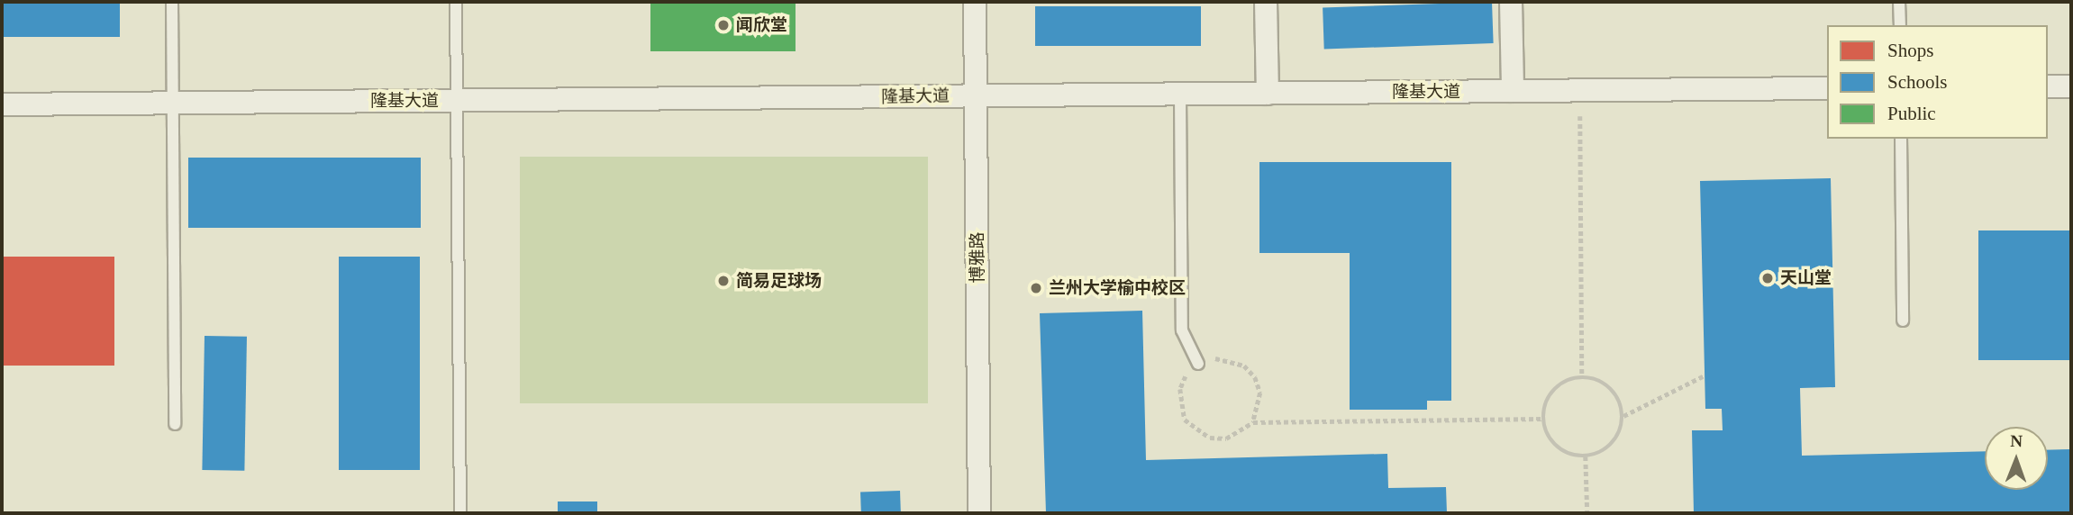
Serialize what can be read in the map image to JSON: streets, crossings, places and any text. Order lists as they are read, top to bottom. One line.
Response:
{"streets":{"street":["隆基大道","博雅路"]},"crossings":[["隆基大道","博雅路"]],"places":["闻欣堂","天山堂","简易足球场","兰州大学榆中校区"],"legend":["Shops","Schools","Public"],"north":"top"}
